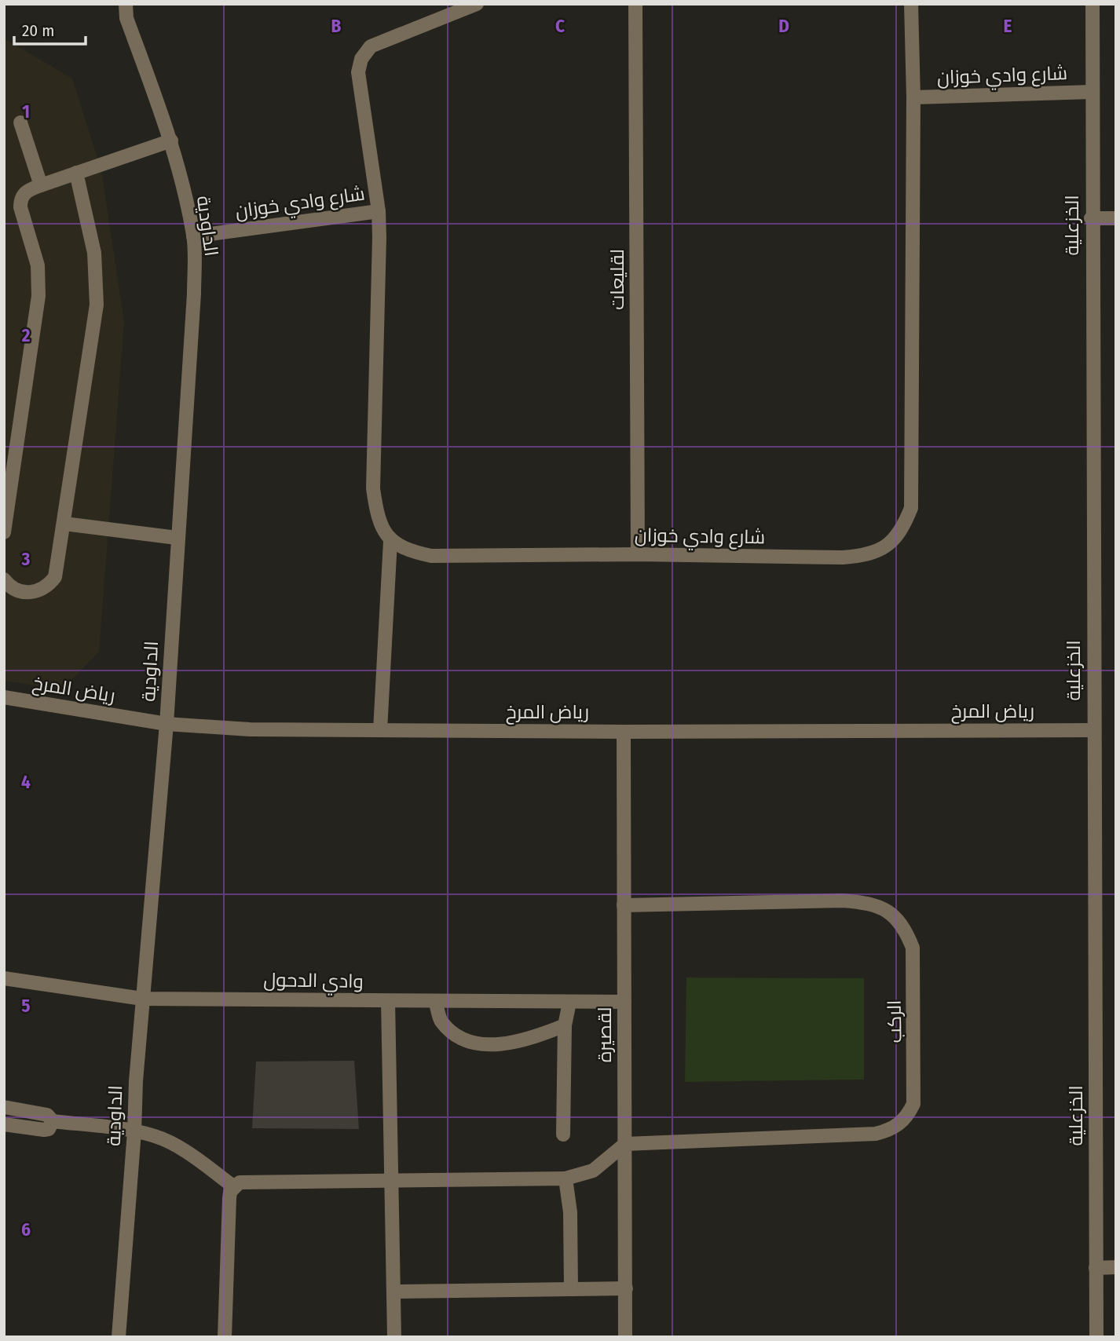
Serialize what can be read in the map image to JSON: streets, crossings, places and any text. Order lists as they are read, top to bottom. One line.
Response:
{"streets":{"street":["شارع وادي خوزان","الخزعلية","الداودية","لقليعات","رياض المرخ","وادي الدحول","الركب","لقصيرة"]},"crossings":[["شارع وادي خوزان","الخزعلية"],["شارع وادي خوزان","الداودية"],["شارع وادي خوزان","لقليعات"],["الخزعلية","رياض المرخ"],["الداودية","رياض المرخ"],["الداودية","وادي الدحول"],["رياض المرخ","لقصيرة"],["وادي الدحول","لقصيرة"],["الركب","لقصيرة"]],"scale_bar":"20 m","grid":{"columns":["B","C","D","E"],"rows":["1","2","3","4","5","6"]}}
